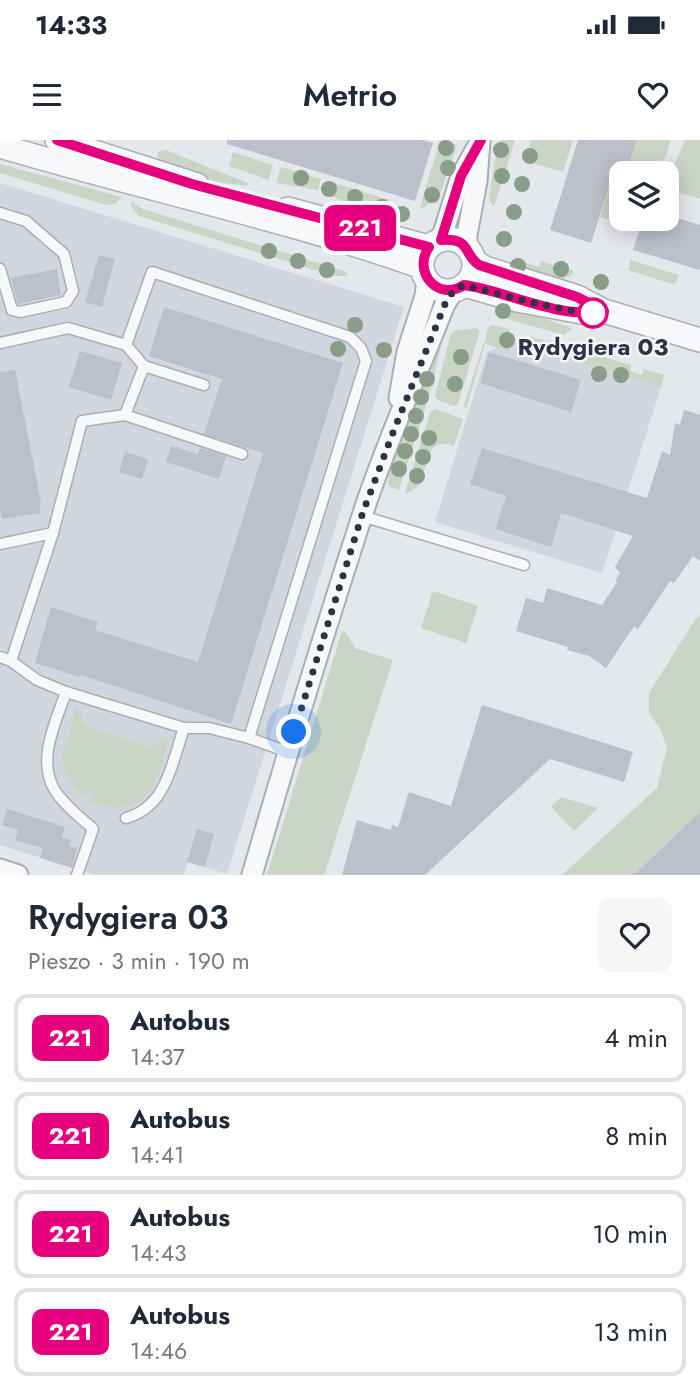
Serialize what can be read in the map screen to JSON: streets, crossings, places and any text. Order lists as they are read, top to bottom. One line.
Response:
{"places":["Rydygiera 03"],"lines":["bus line 221"],"page":{"status":"14:33","header":"Metrio","on_map":"221","heading":["Rydygiera 03","Pieszo · 3 min · 190 m"],"list":[{"mark":"221","name":"Autobus","note":"14:37","value":"4 min"},{"mark":"221","name":"Autobus","note":"14:41","value":"8 min"},{"mark":"221","name":"Autobus","note":"14:43","value":"10 min"},{"mark":"221","name":"Autobus","note":"14:46","value":"13 min"}]}}
